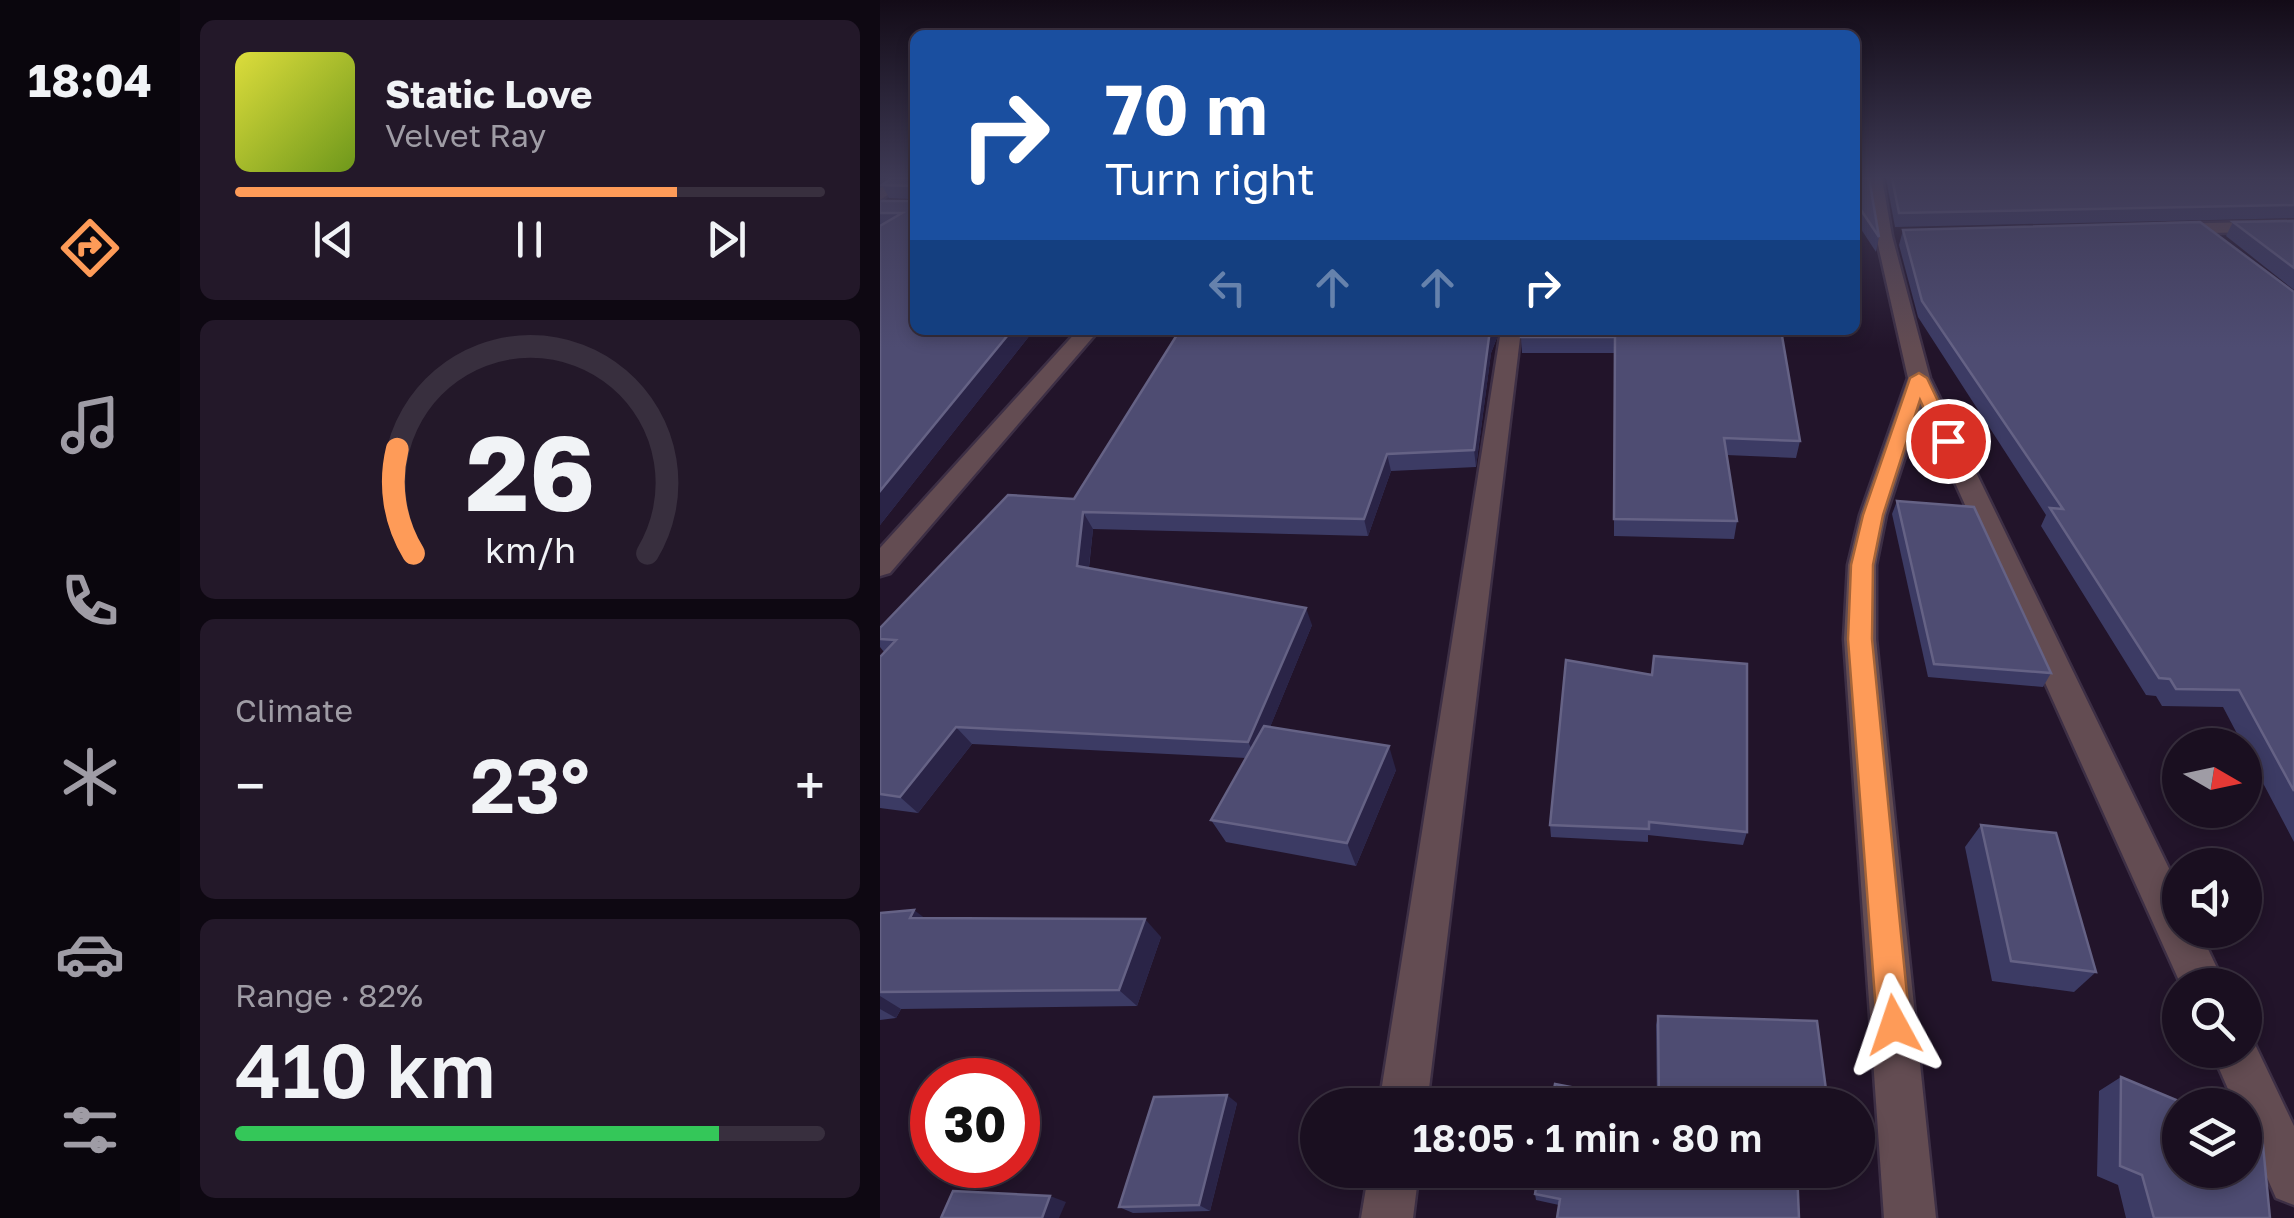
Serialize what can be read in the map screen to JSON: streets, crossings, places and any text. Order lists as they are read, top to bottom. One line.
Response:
{"north":"right","page":{"tabs":"18:04","turn":["70 m","Turn right"],"song":["Static Love","Velvet Ray"],"tile":["Climate",["Range · 82%","410 km"]],"heat":["−","23°","+"],"limit":"30","trip":"18:05 · 1 min · 80 m","gauge":["26","km/h"]}}
